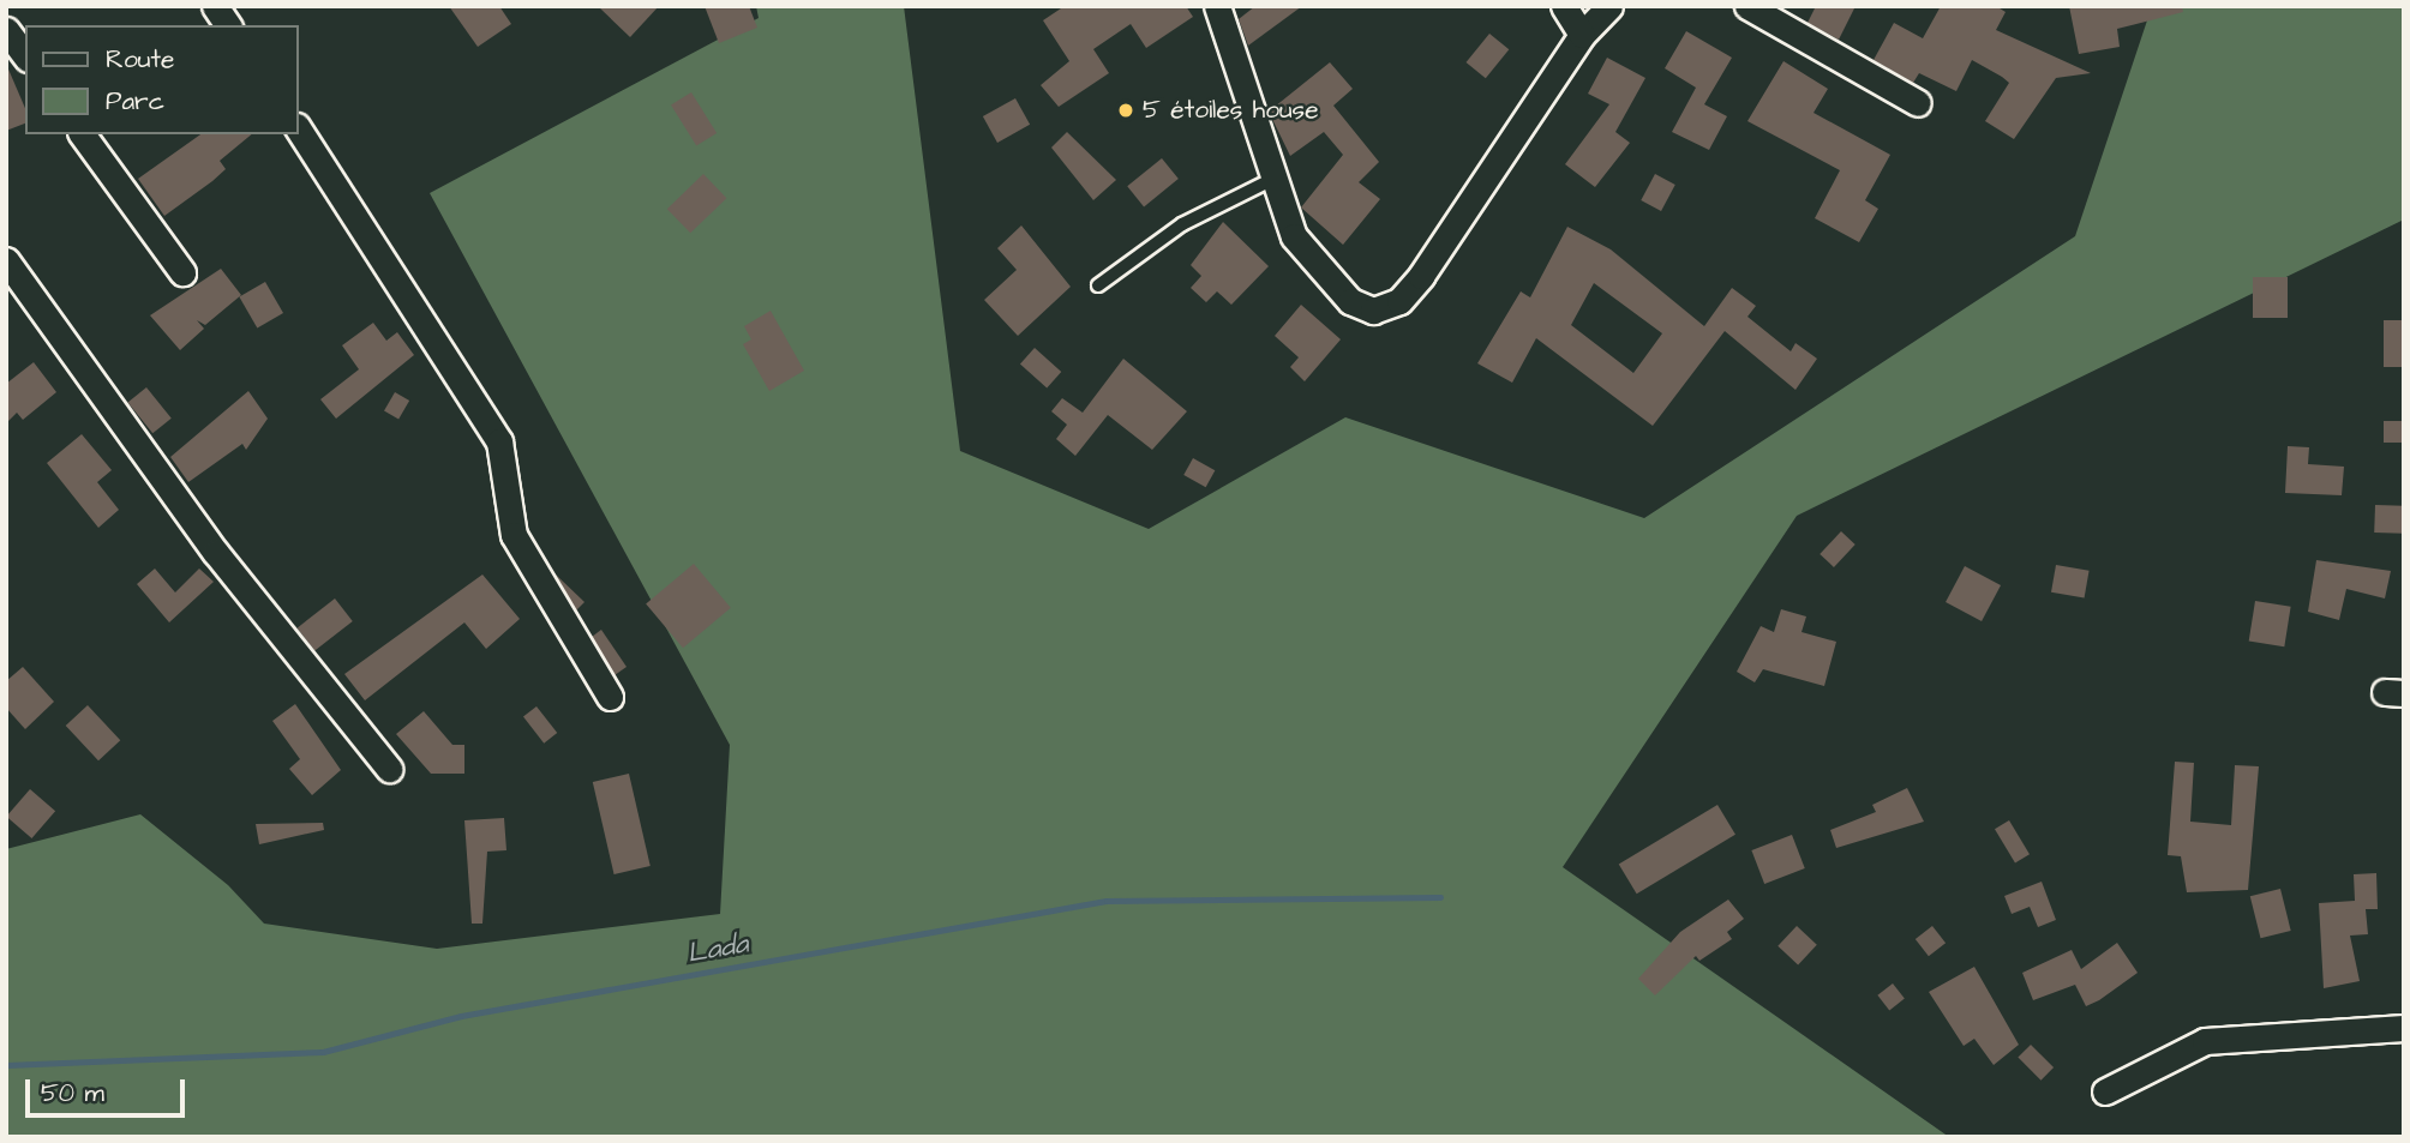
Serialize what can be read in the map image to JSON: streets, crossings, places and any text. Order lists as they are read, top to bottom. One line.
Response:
{"water":["Lada"],"places":["5 étoiles house"],"legend":["Route","Parc"],"scale_bar":"50 m"}
